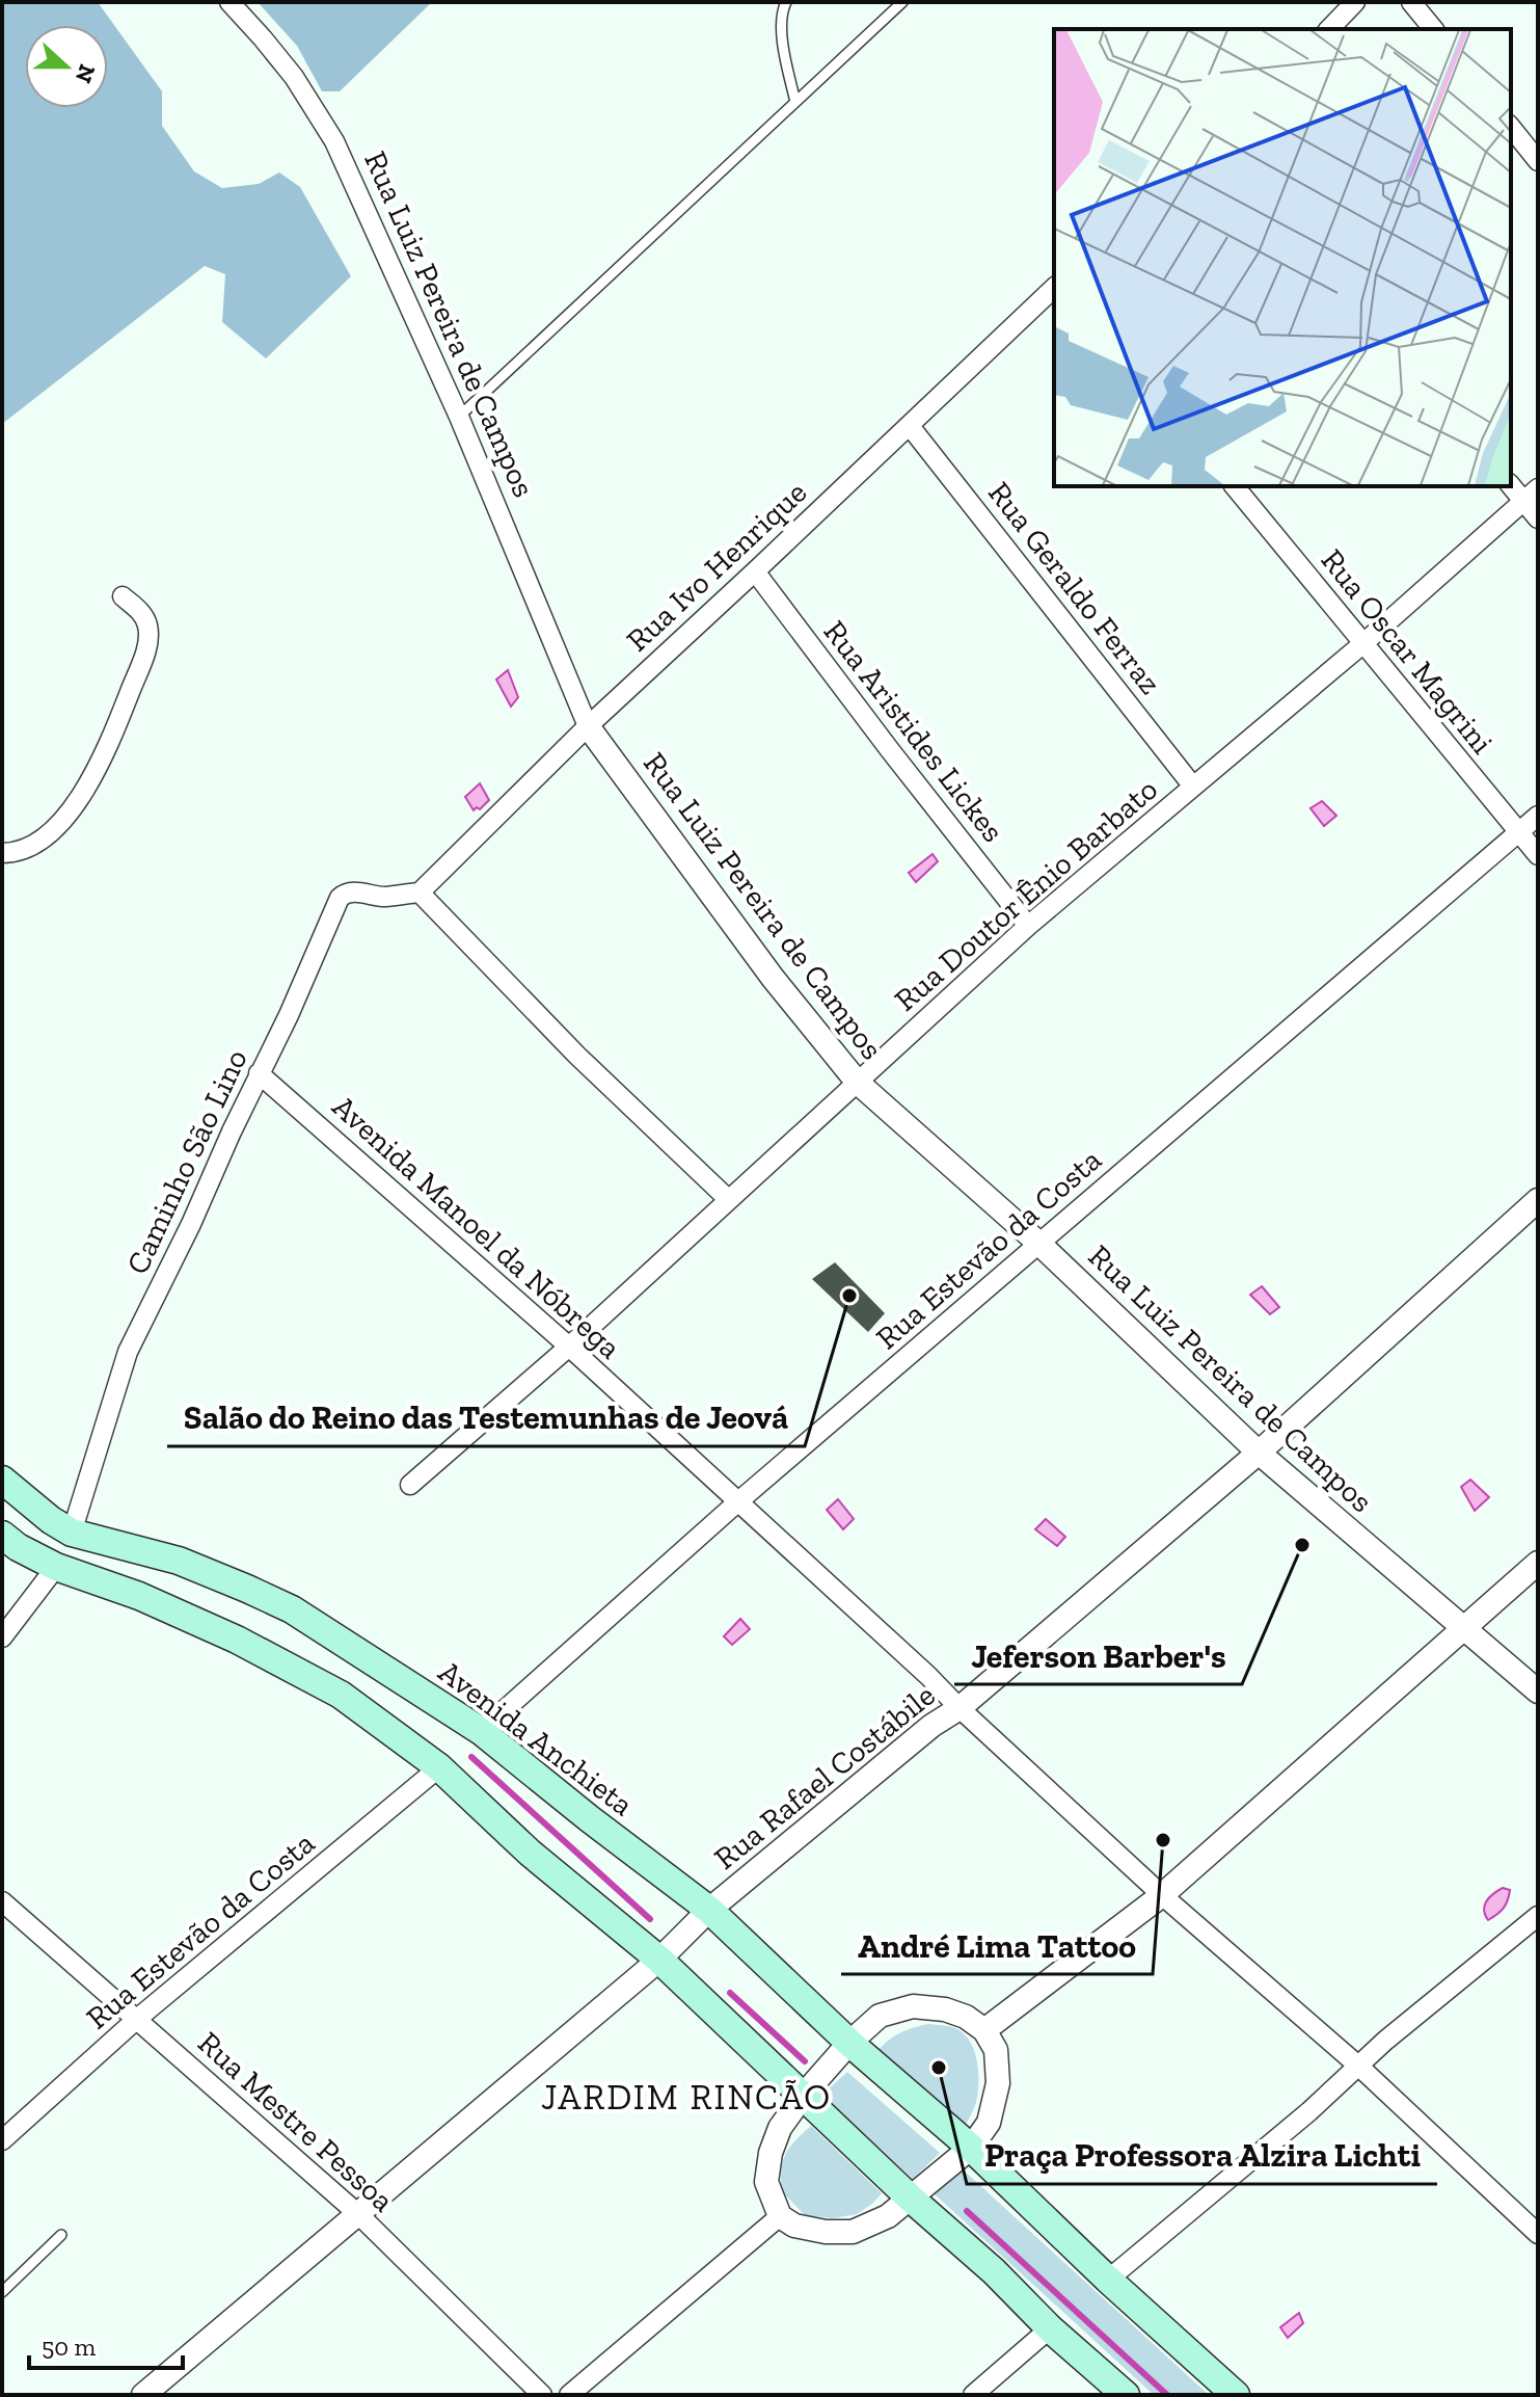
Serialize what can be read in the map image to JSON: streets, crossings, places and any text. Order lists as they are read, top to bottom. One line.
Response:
{"streets":{"main road":["Avenida Anchieta"],"street":["Rua Luiz Pereira de Campos","Rua Ivo Henrique","Rua Geraldo Ferraz","Rua Oscar Magrini","Rua Aristides Lickes","Rua Doutor Ênio Barbato","Caminho São Lino","Avenida Manoel da Nóbrega","Rua Estevão da Costa","Rua Rafael Costábile","Rua Mestre Pessoa"]},"crossings":[["Rua Luiz Pereira de Campos","Rua Ivo Henrique"],["Rua Luiz Pereira de Campos","Rua Doutor Ênio Barbato"],["Rua Luiz Pereira de Campos","Rua Estevão da Costa"],["Rua Luiz Pereira de Campos","Rua Rafael Costábile"],["Rua Ivo Henrique","Rua Geraldo Ferraz"],["Rua Ivo Henrique","Rua Aristides Lickes"],["Rua Ivo Henrique","Caminho São Lino"],["Rua Geraldo Ferraz","Rua Doutor Ênio Barbato"],["Rua Oscar Magrini","Rua Doutor Ênio Barbato"],["Rua Oscar Magrini","Rua Estevão da Costa"],["Rua Aristides Lickes","Rua Doutor Ênio Barbato"],["Rua Doutor Ênio Barbato","Avenida Manoel da Nóbrega"],["Caminho São Lino","Avenida Manoel da Nóbrega"],["Caminho São Lino","Avenida Anchieta"],["Avenida Manoel da Nóbrega","Rua Estevão da Costa"],["Avenida Manoel da Nóbrega","Rua Rafael Costábile"],["Rua Estevão da Costa","Avenida Anchieta"],["Rua Estevão da Costa","Rua Mestre Pessoa"],["Avenida Anchieta","Rua Rafael Costábile"],["Rua Rafael Costábile","Rua Mestre Pessoa"]],"districts":["JARDIM RINCÃO"],"places":["Salão do Reino das Testemunhas de Jeová","Jeferson Barber's","André Lima Tattoo","Praça Professora Alzira Lichti"],"scale_bar":"50 m","north":"right"}
